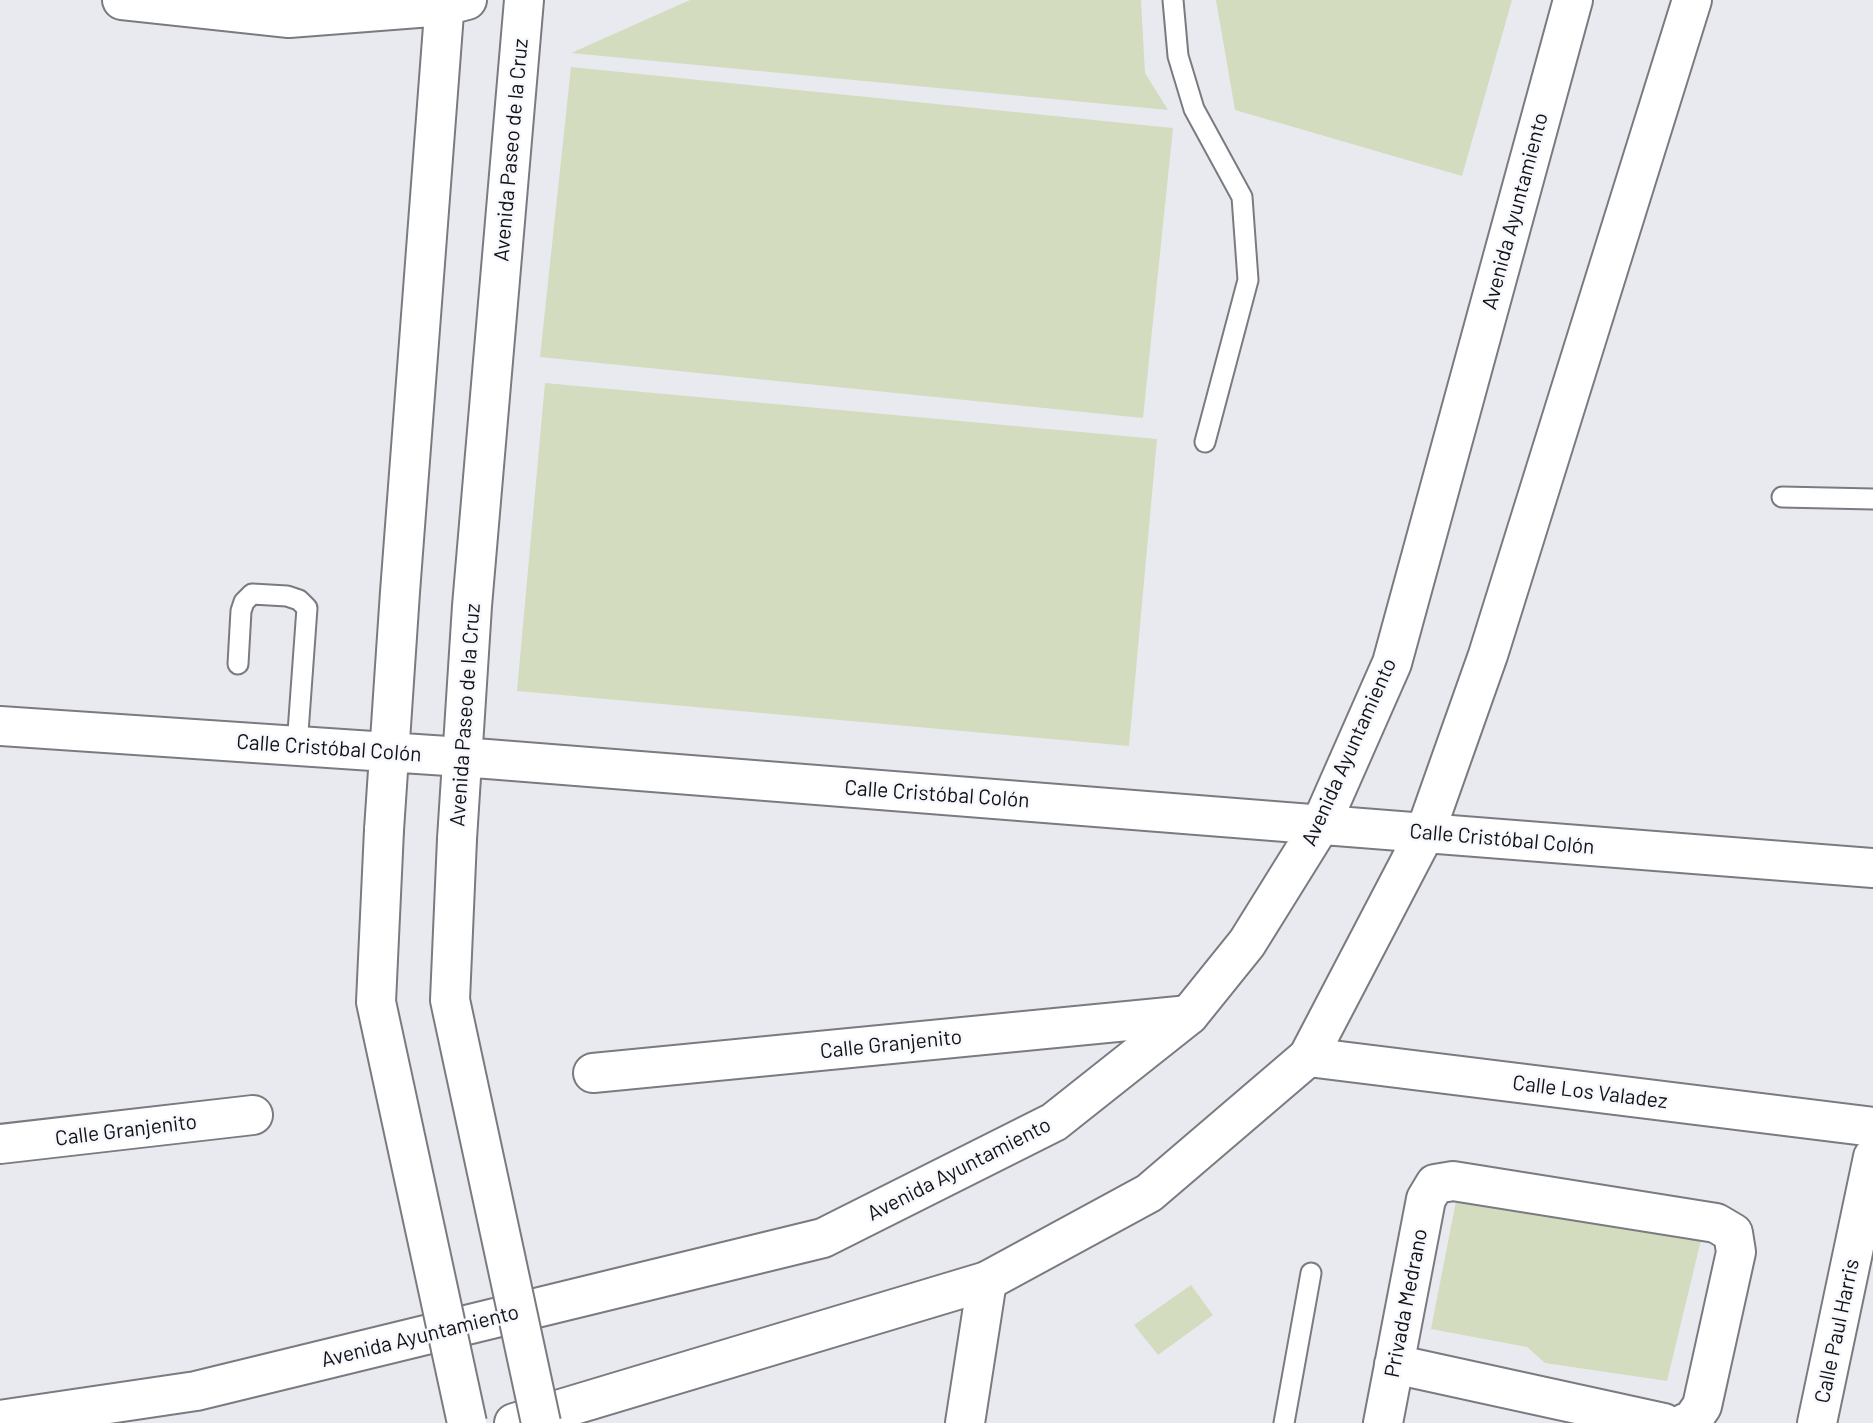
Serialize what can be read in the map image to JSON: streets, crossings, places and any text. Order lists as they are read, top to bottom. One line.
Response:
{"streets":{"main road":["Avenida Paseo de la Cruz","Avenida Ayuntamiento","Calle Cristóbal Colón","Calle Granjenito","Calle Los Valadez","Privada Medrano","Calle Paul Harris"]},"crossings":[["Avenida Paseo de la Cruz","Calle Cristóbal Colón"],["Avenida Ayuntamiento","Calle Cristóbal Colón"],["Avenida Ayuntamiento","Calle Granjenito"]]}
